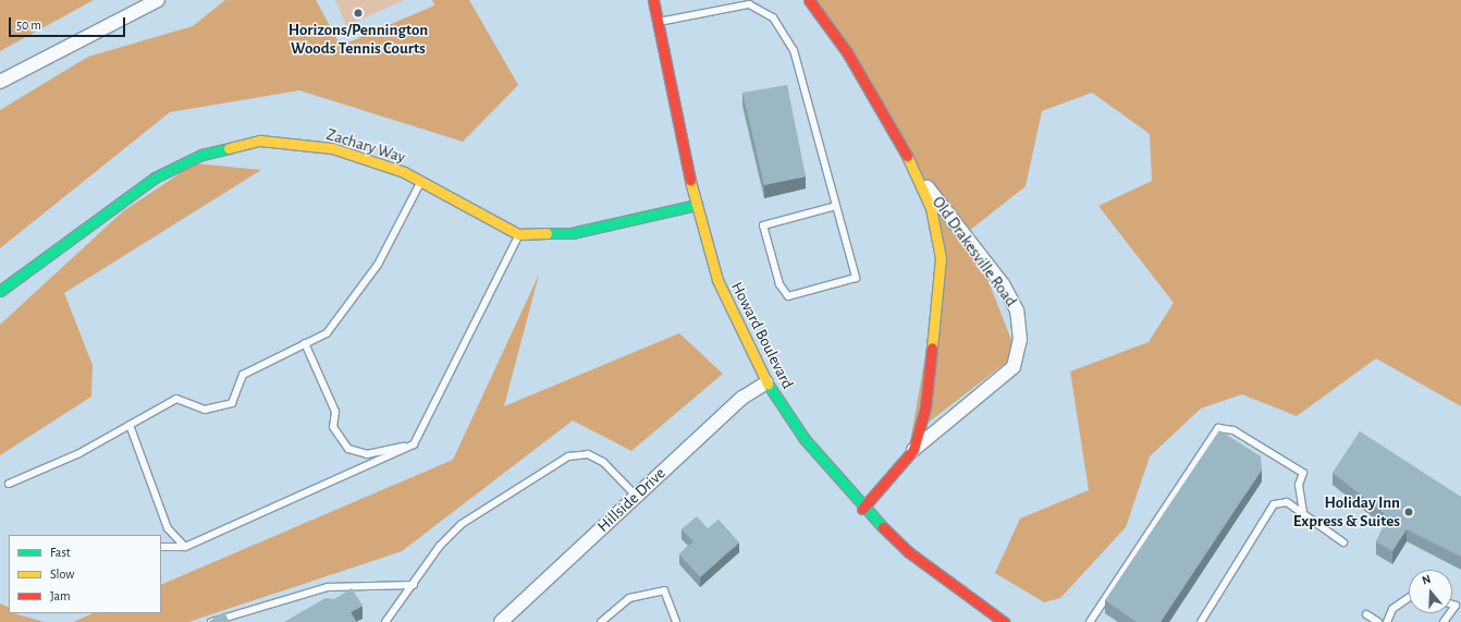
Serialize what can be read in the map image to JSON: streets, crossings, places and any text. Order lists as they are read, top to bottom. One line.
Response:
{"streets":{"street":["Zachary Way","Old Drakesville Road","Howard Boulevard","Hillside Drive"]},"crossings":[["Old Drakesville Road","Howard Boulevard"],["Howard Boulevard","Hillside Drive"]],"places":["Horizons/Pennington Woods Tennis Courts","Holiday Inn Express & Suites"],"legend":["Fast","Slow","Jam"],"scale_bar":"50 m","north":"top"}
